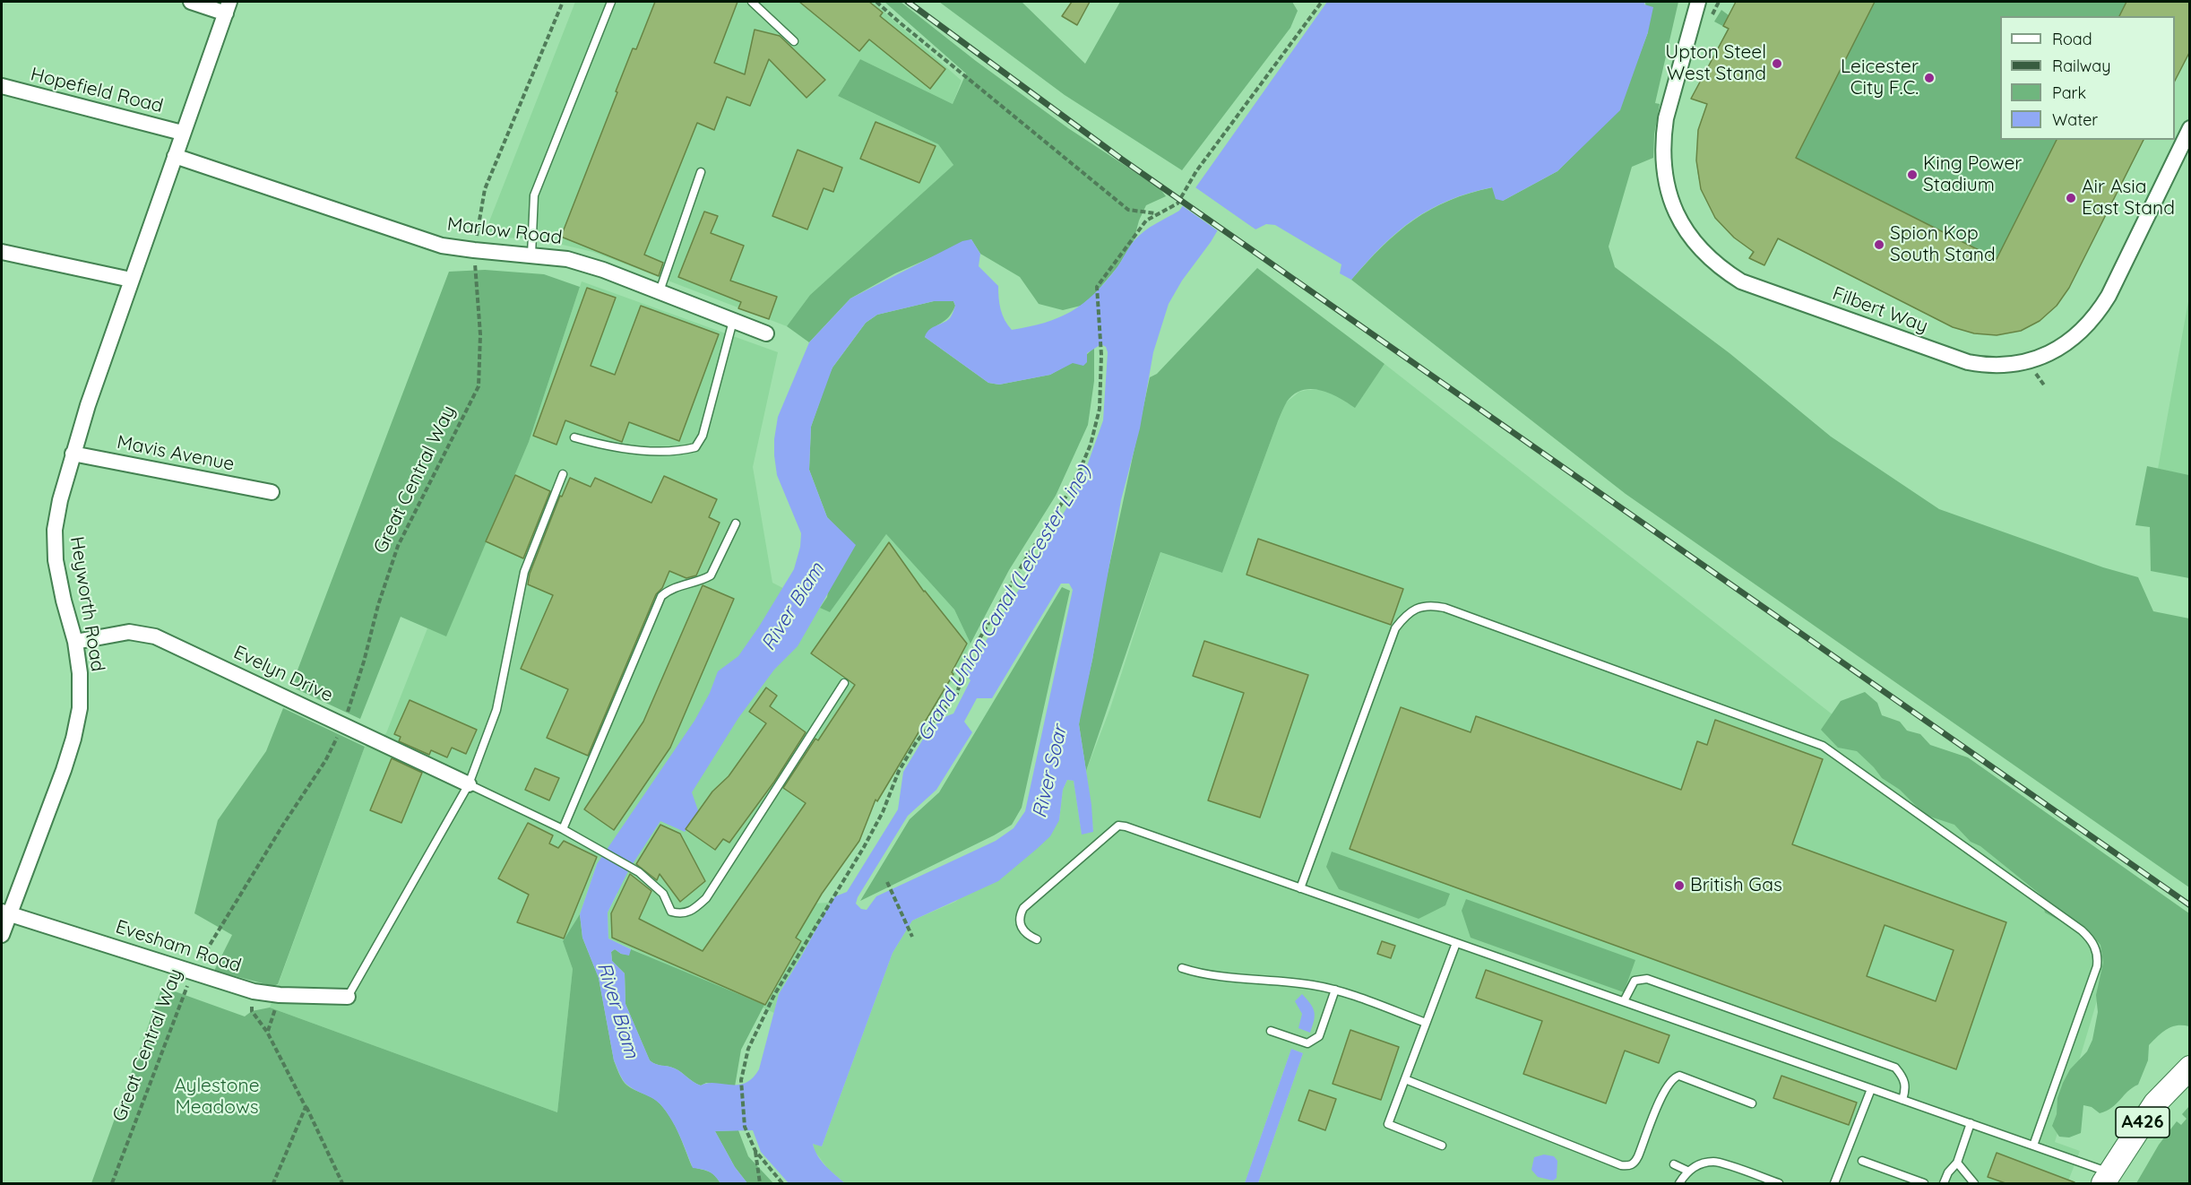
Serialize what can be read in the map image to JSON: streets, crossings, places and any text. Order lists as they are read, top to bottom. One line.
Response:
{"streets":{"main road":["A426"],"street":["Hopefield Road","Marlow Road","Filbert Way","Mavis Avenue","Heyworth Road","Evelyn Drive","Evesham Road"],"path":["Great Central Way"]},"crossings":[["Hopefield Road","Heyworth Road"],["Marlow Road","Great Central Way"],["Marlow Road","Heyworth Road"],["Mavis Avenue","Heyworth Road"],["Great Central Way","Evelyn Drive"],["Great Central Way","Evesham Road"],["Heyworth Road","Evelyn Drive"],["Heyworth Road","Evesham Road"]],"water":["Grand Union Canal (Leicester Line)","River Biam","River Soar"],"parks":["Aylestone Meadows"],"places":["Upton Steel West Stand","Leicester City F.C.","King Power Stadium","Air Asia East Stand","Spion Kop South Stand","British Gas"],"legend":["Road","Railway","Park","Water"]}
